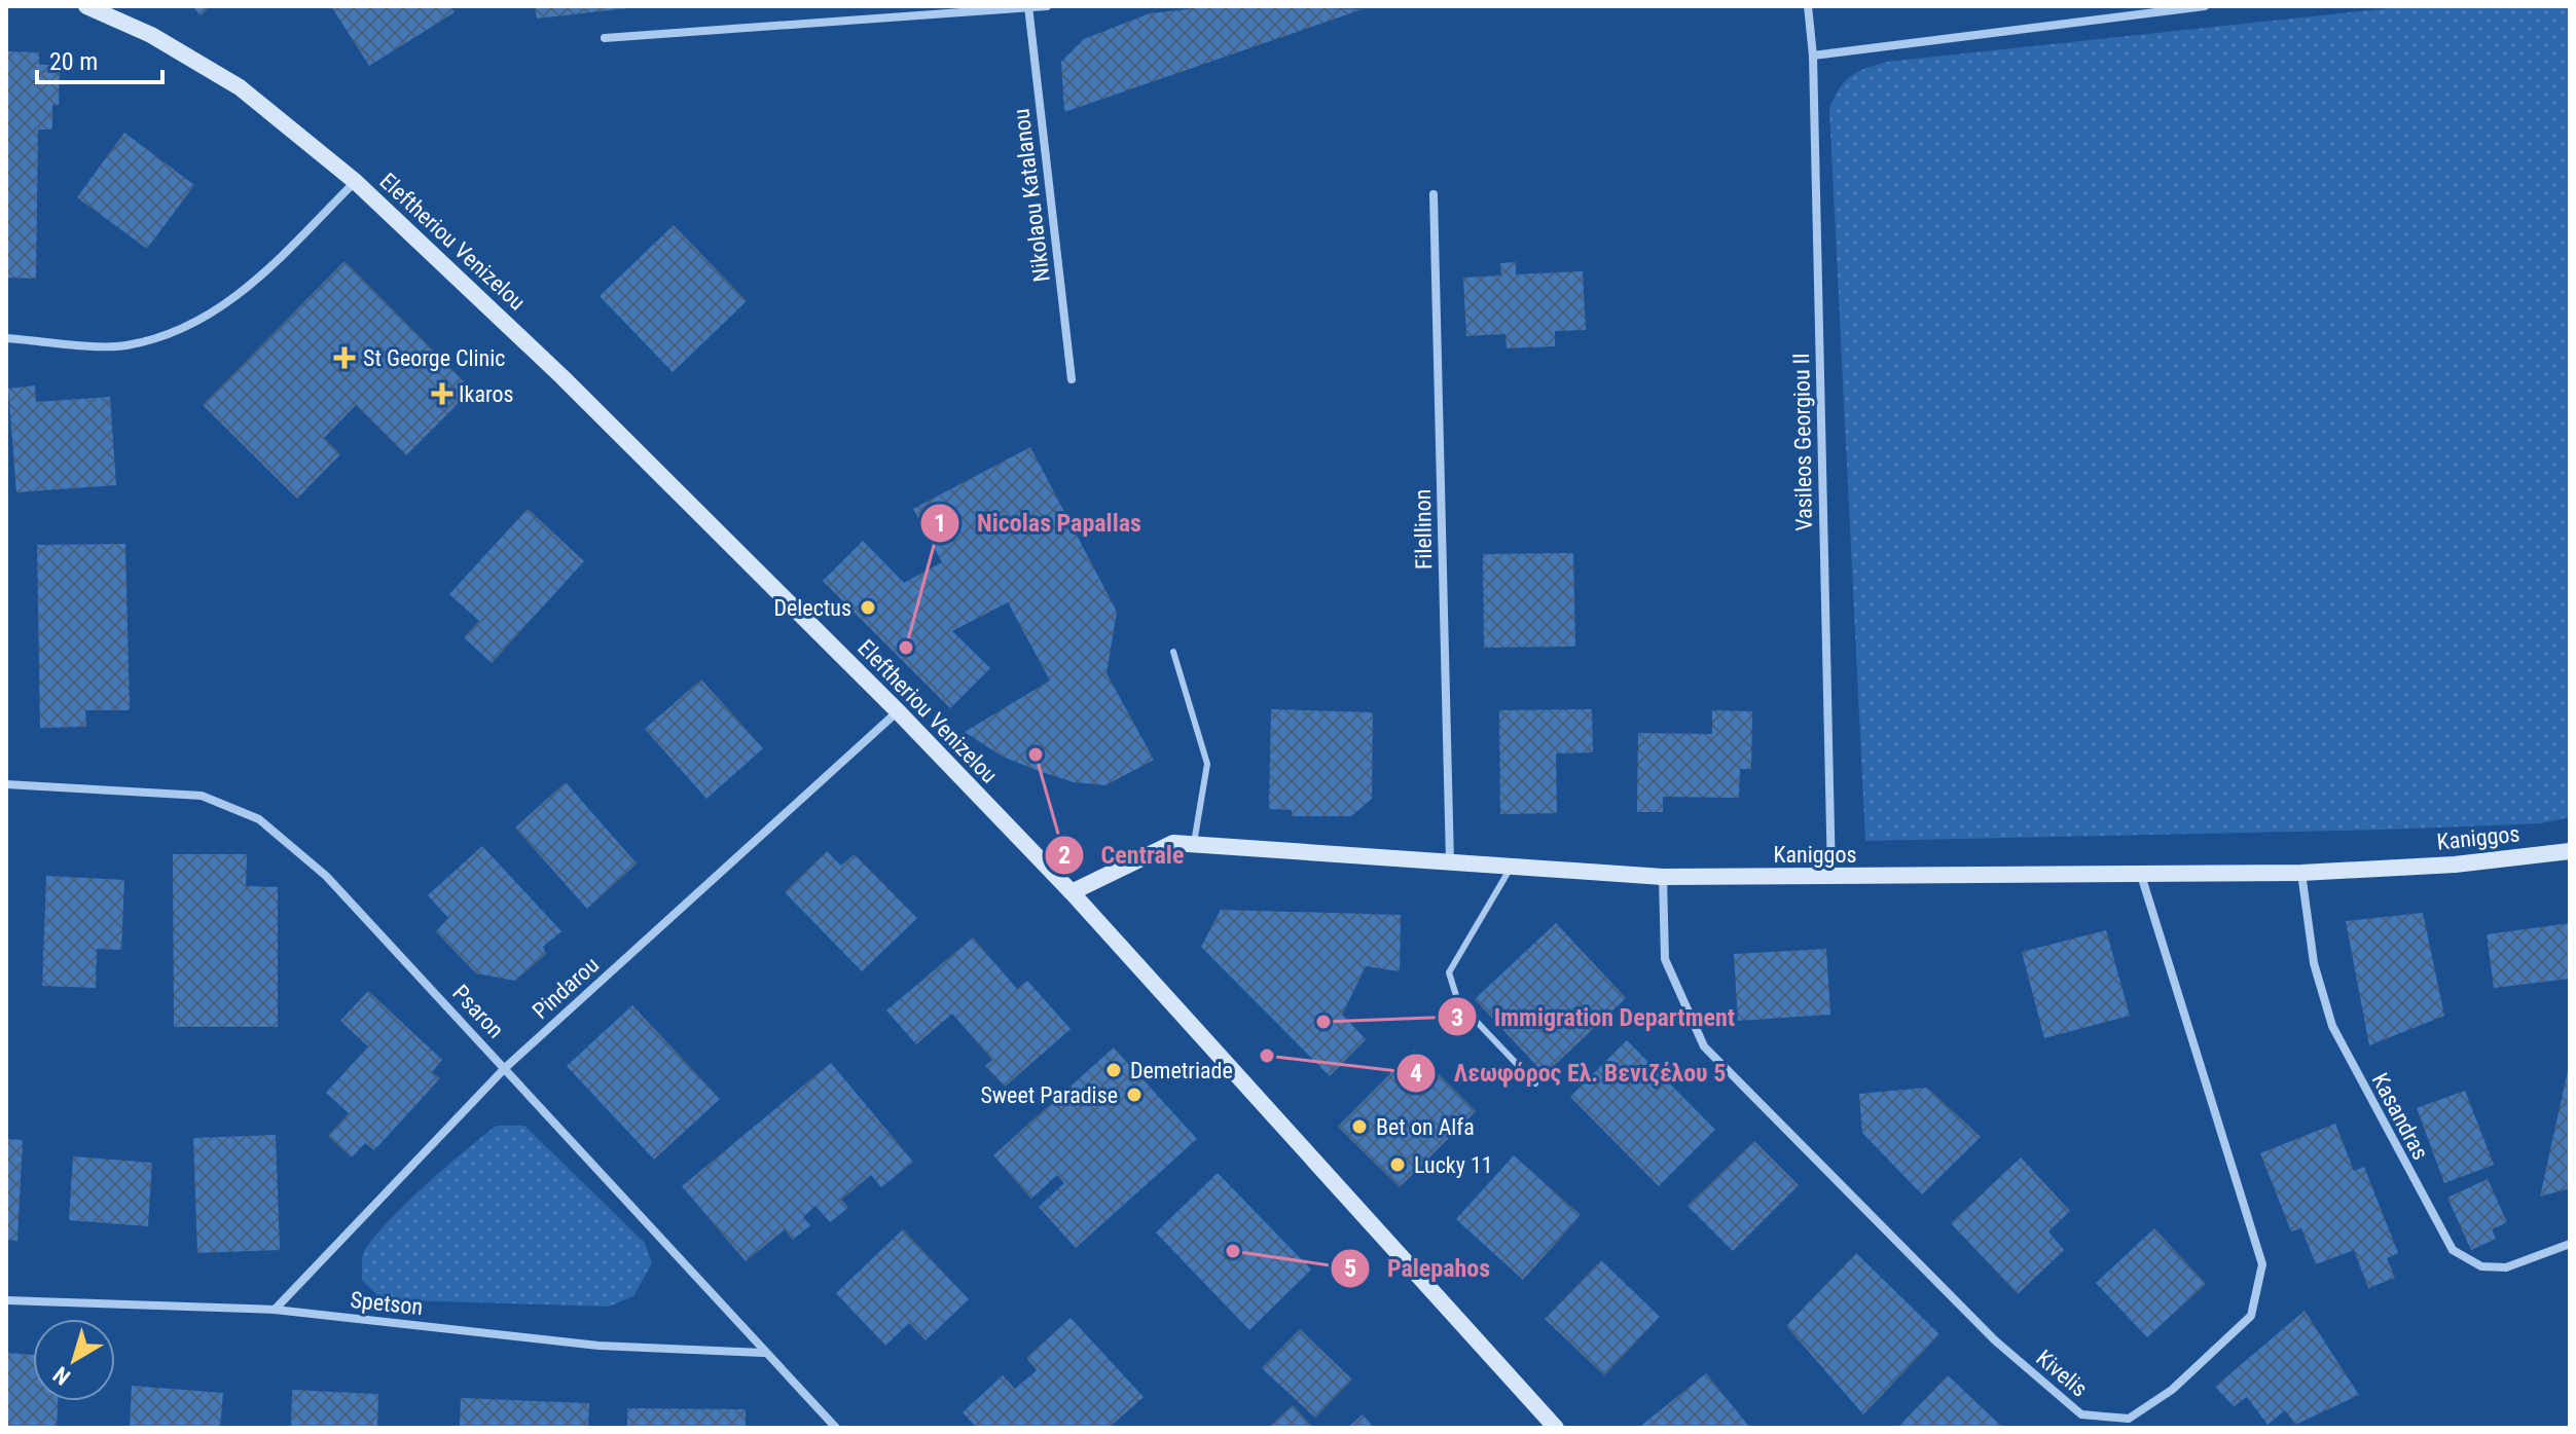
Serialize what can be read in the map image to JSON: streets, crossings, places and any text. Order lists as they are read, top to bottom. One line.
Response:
{"streets":{"main road":["Eleftheriou Venizelou","Kaniggos"],"street":["Nikolaou Katalanou","Vasileos Georgiou II","Filellinon","Pindarou","Psaron","Kasandras","Spetson","Kivelis"]},"crossings":[["Eleftheriou Venizelou","Kaniggos"],["Eleftheriou Venizelou","Pindarou"],["Vasileos Georgiou II","Kaniggos"],["Filellinon","Kaniggos"],["Kaniggos","Kasandras"],["Kaniggos","Kivelis"],["Pindarou","Psaron"],["Pindarou","Spetson"],["Psaron","Spetson"]],"places":{"health":["St George Clinic","Ikaros"],"other":["Delectus","Nicolas Papallas","Centrale","Immigration Department","Λεωφόρος Ελ. Βενιζέλου 5","Demetriade","Sweet Paradise","Bet on Alfa","Lucky 11","Palepahos"]},"scale_bar":"20 m","north":"bottom left"}
